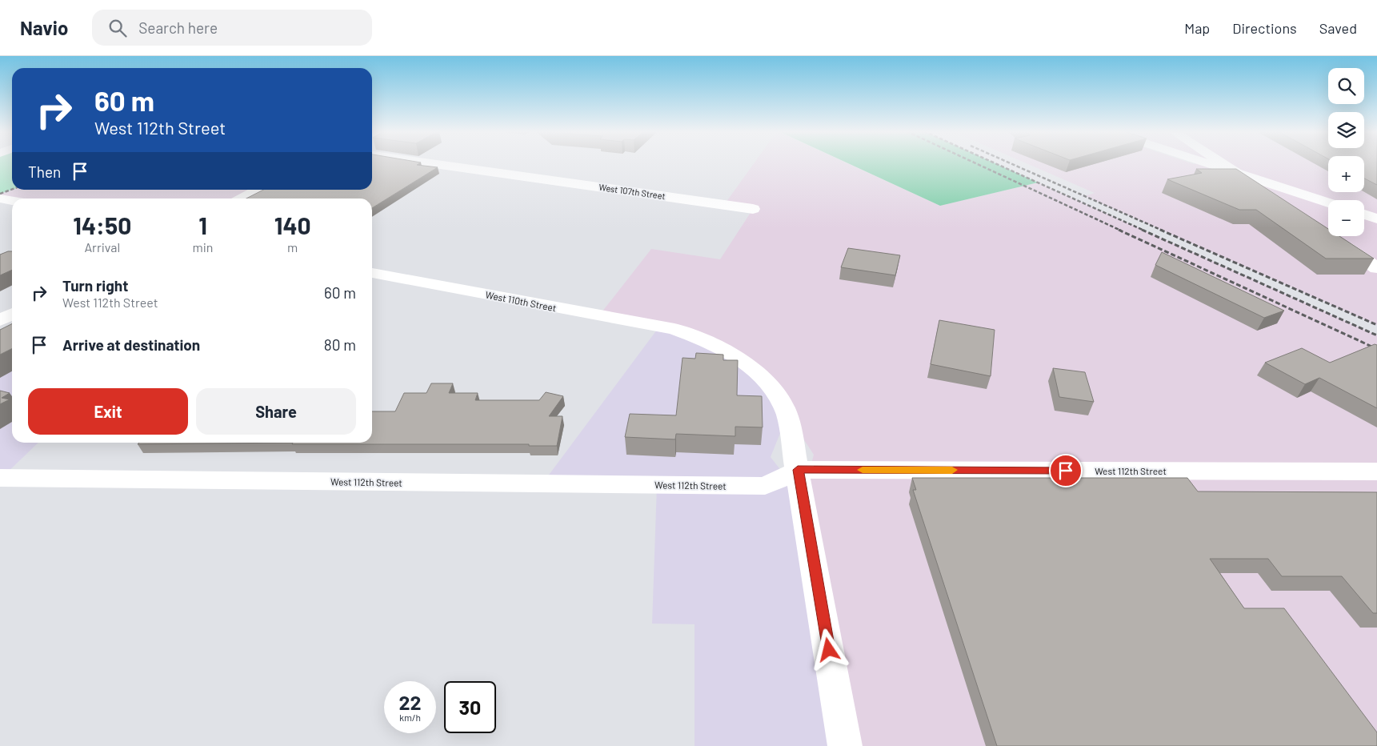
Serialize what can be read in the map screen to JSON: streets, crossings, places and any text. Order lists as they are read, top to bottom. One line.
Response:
{"streets":{"street":["West 107th Street","West 110th Street","West 112th Street"]},"crossings":[["West 110th Street","West 112th Street"]],"page":{"header":"Navio","search":"Search here","nav":["Map","Directions","Saved"],"map_buttons":["+","−"],"turn":["60 m","West 112th Street"],"then":"Then","eta":["14:50","Arrival","1","min","140","m"],"list":[{"name":"Turn right","note":"West 112th Street","value":"60 m"},{"name":"Arrive at destination","value":"80 m"}],"buttons":["Exit","Share"],"speed":"22 km/h","limit":"30"}}
